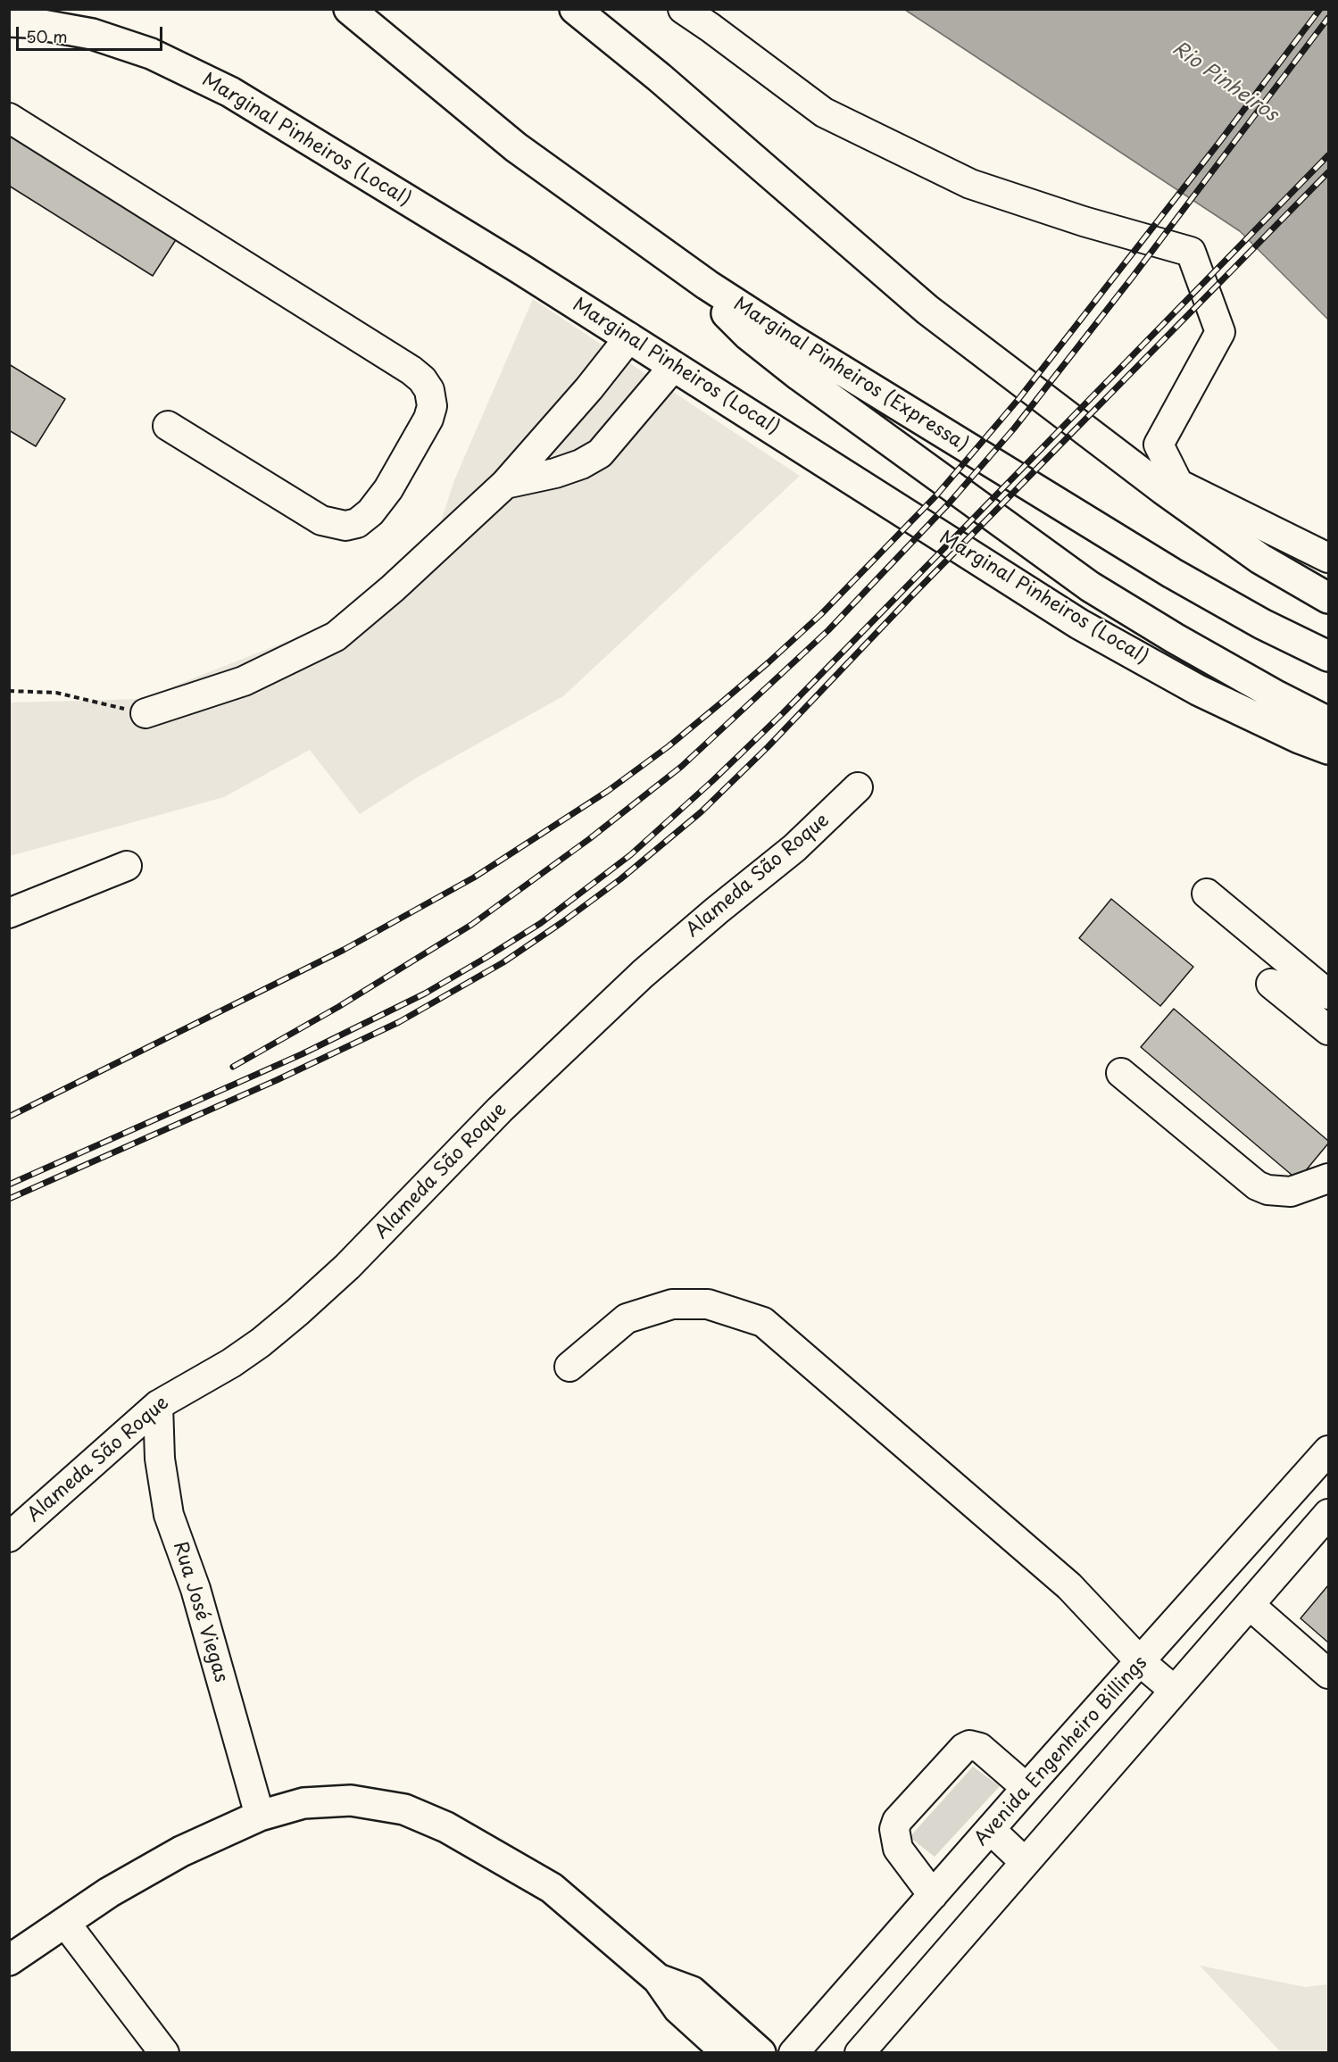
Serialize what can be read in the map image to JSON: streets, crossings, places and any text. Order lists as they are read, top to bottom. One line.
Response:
{"streets":{"main road":["Marginal Pinheiros (Local)","Marginal Pinheiros (Expressa)"],"street":["Alameda São Roque","Rua José Viegas","Avenida Engenheiro Billings"]},"crossings":[["Alameda São Roque","Rua José Viegas"]],"water":["Rio Pinheiros"],"scale_bar":"50 m"}
